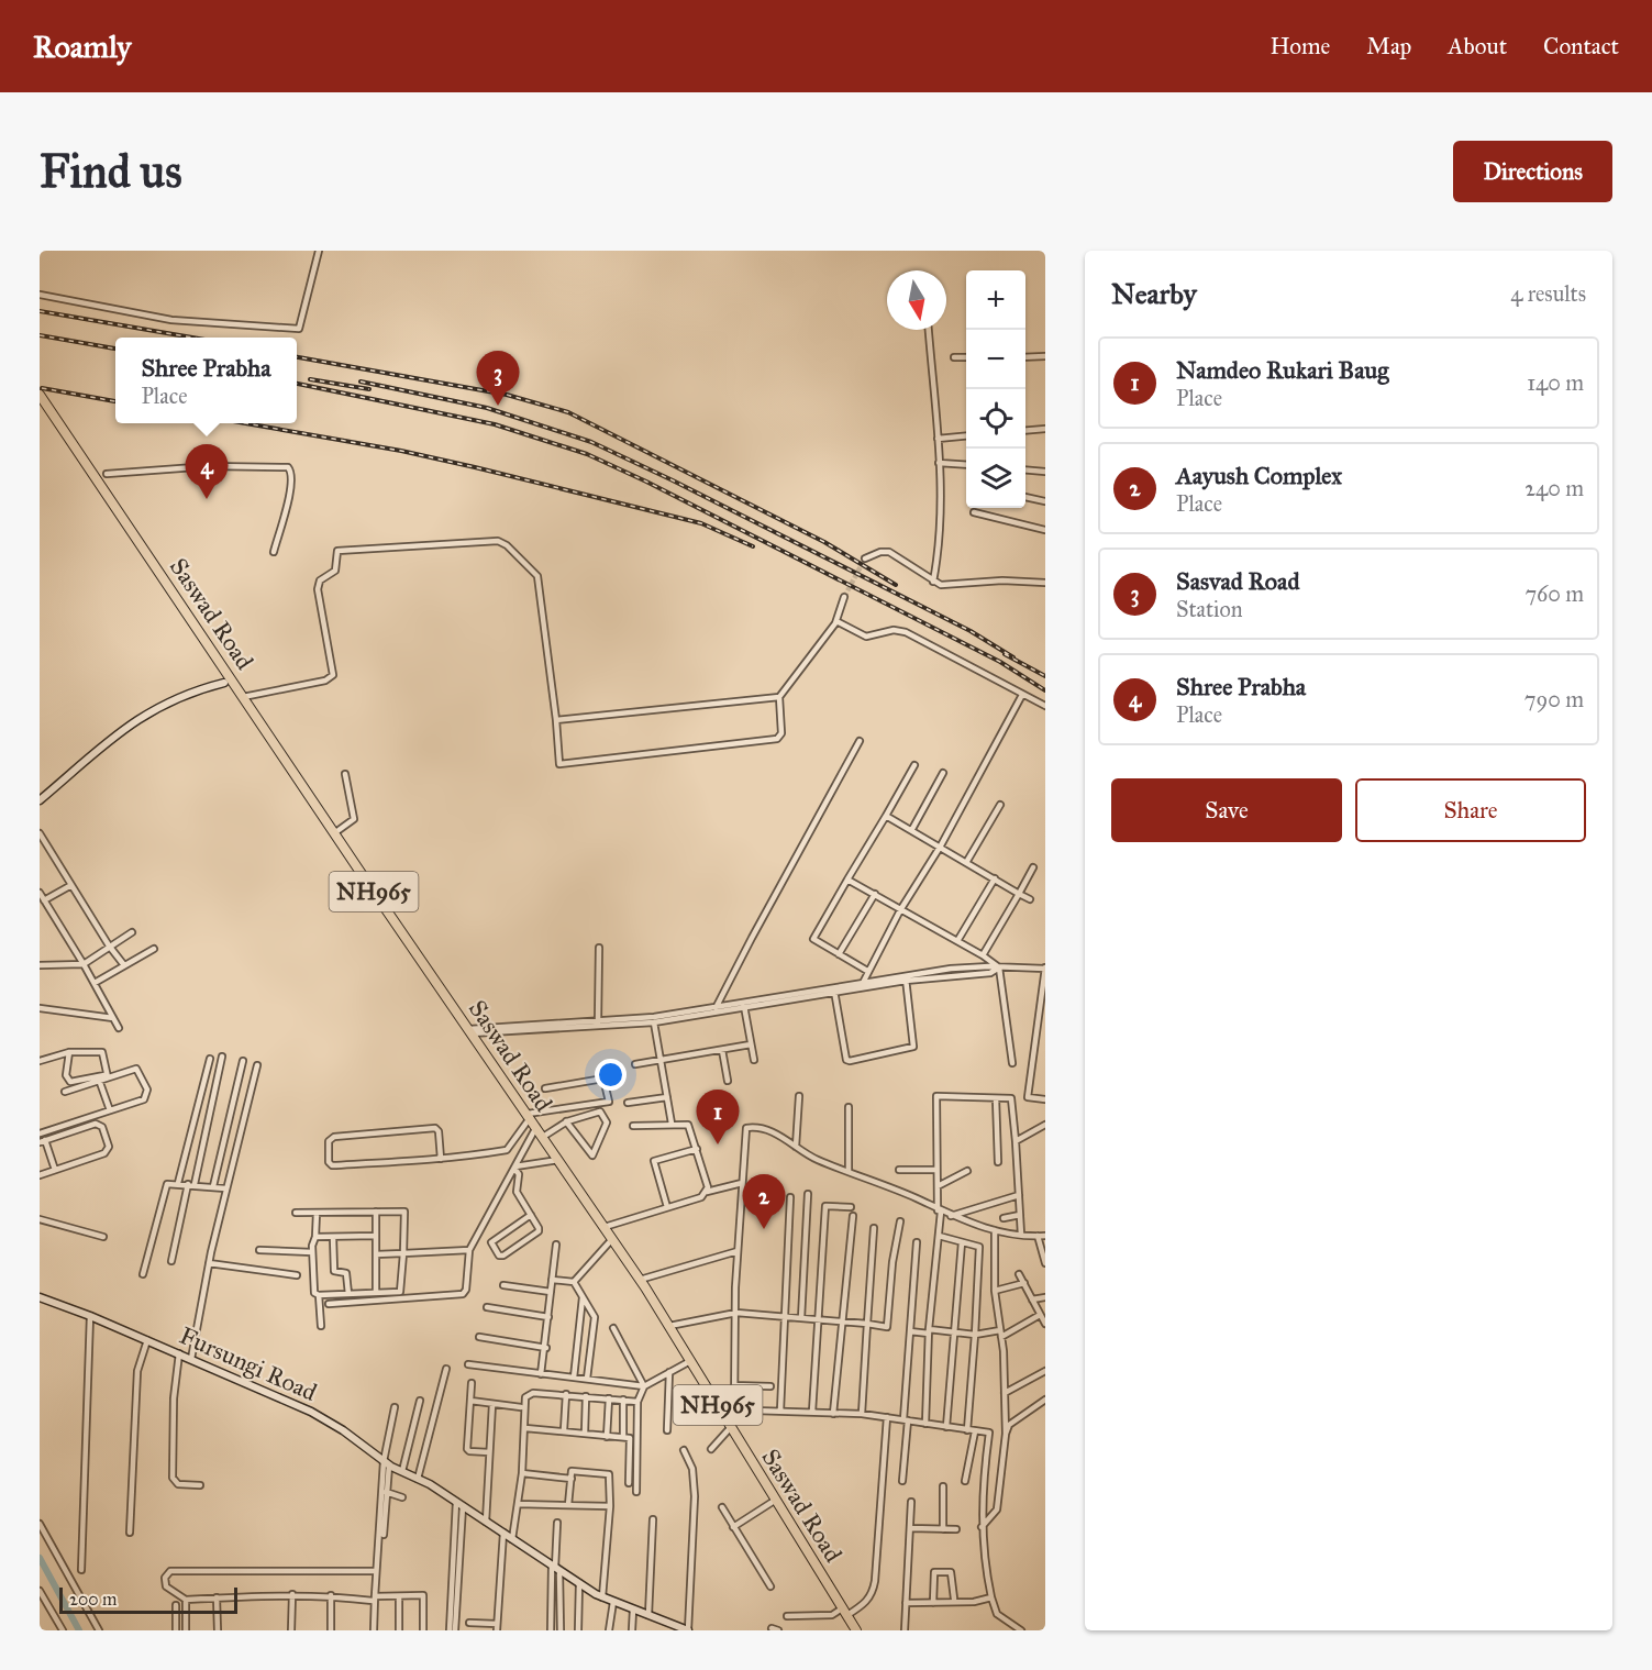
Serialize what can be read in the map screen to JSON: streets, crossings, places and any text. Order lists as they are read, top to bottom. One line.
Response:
{"streets":{"highway":["Saswad Road","NH965"],"street":["Fursungi Road"]},"scale_bar":"200 m","north":"bottom","page":{"header":"Roamly","nav":["Home","Map","About","Contact"],"buttons":["Directions",["Save","Share"]],"title":"Find us","heading":["Nearby","4 results"],"map_buttons":["+","−"],"list":[{"mark":"1","name":"Namdeo Rukari Baug","note":"Place","value":"140 m"},{"mark":"2","name":"Aayush Complex","note":"Place","value":"240 m"},{"mark":"3","name":"Sasvad Road","note":"Station","value":"760 m"},{"mark":"4","name":"Shree Prabha","note":"Place","value":"790 m"}],"popup":["Shree Prabha","Place"],"pins":["3","4","1","2"],"scale":"200 m"}}
